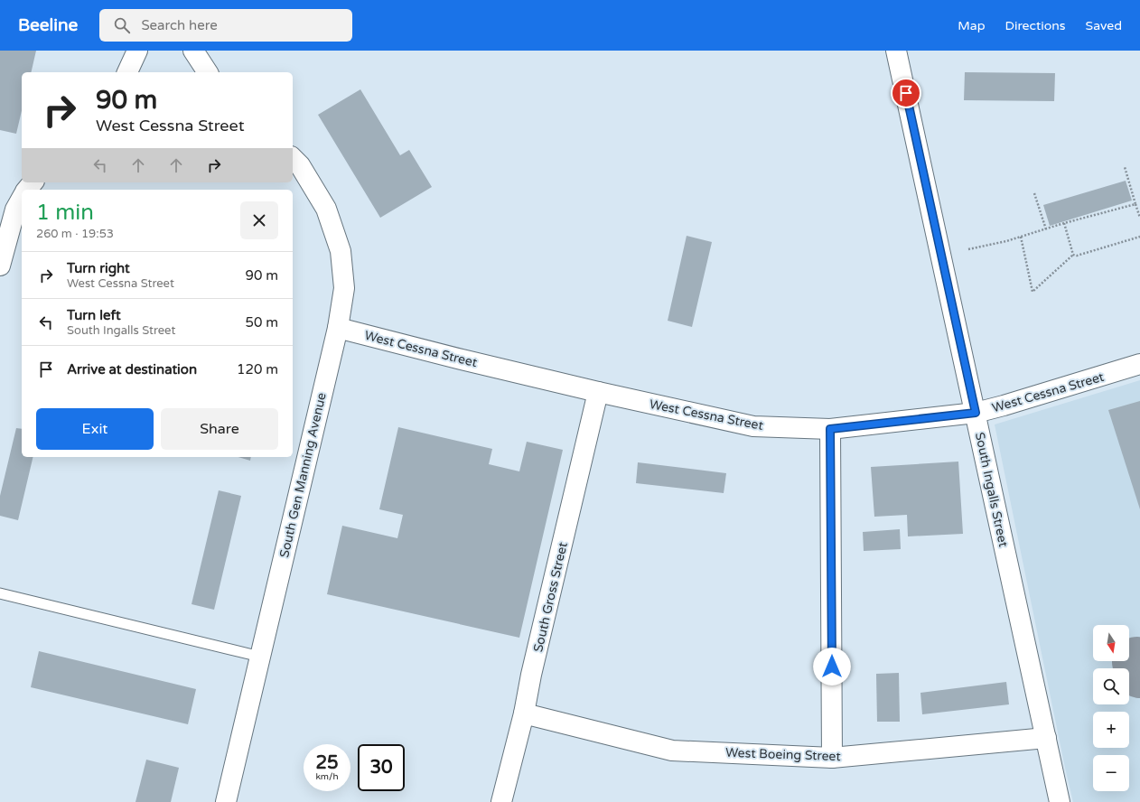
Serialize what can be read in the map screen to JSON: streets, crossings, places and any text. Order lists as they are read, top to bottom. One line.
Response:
{"streets":{"street":["West Cessna Street","South Gen Manning Avenue","South Ingalls Street","South Gross Street","West Boeing Street"]},"crossings":[["West Cessna Street","South Gen Manning Avenue"],["West Cessna Street","South Ingalls Street"],["West Cessna Street","South Gross Street"],["South Ingalls Street","West Boeing Street"],["South Gross Street","West Boeing Street"]],"north":"bottom","page":{"header":"Beeline","search":"Search here","nav":["Map","Directions","Saved"],"turn":["90 m","West Cessna Street"],"heading":["1 min","260 m · 19:53"],"list":[{"name":"Turn right","note":"West Cessna Street","value":"90 m"},{"name":"Turn left","note":"South Ingalls Street","value":"50 m"},{"name":"Arrive at destination","value":"120 m"}],"buttons":["Exit","Share"],"map_buttons":["+","−"],"speed":"25 km/h","limit":"30"}}
